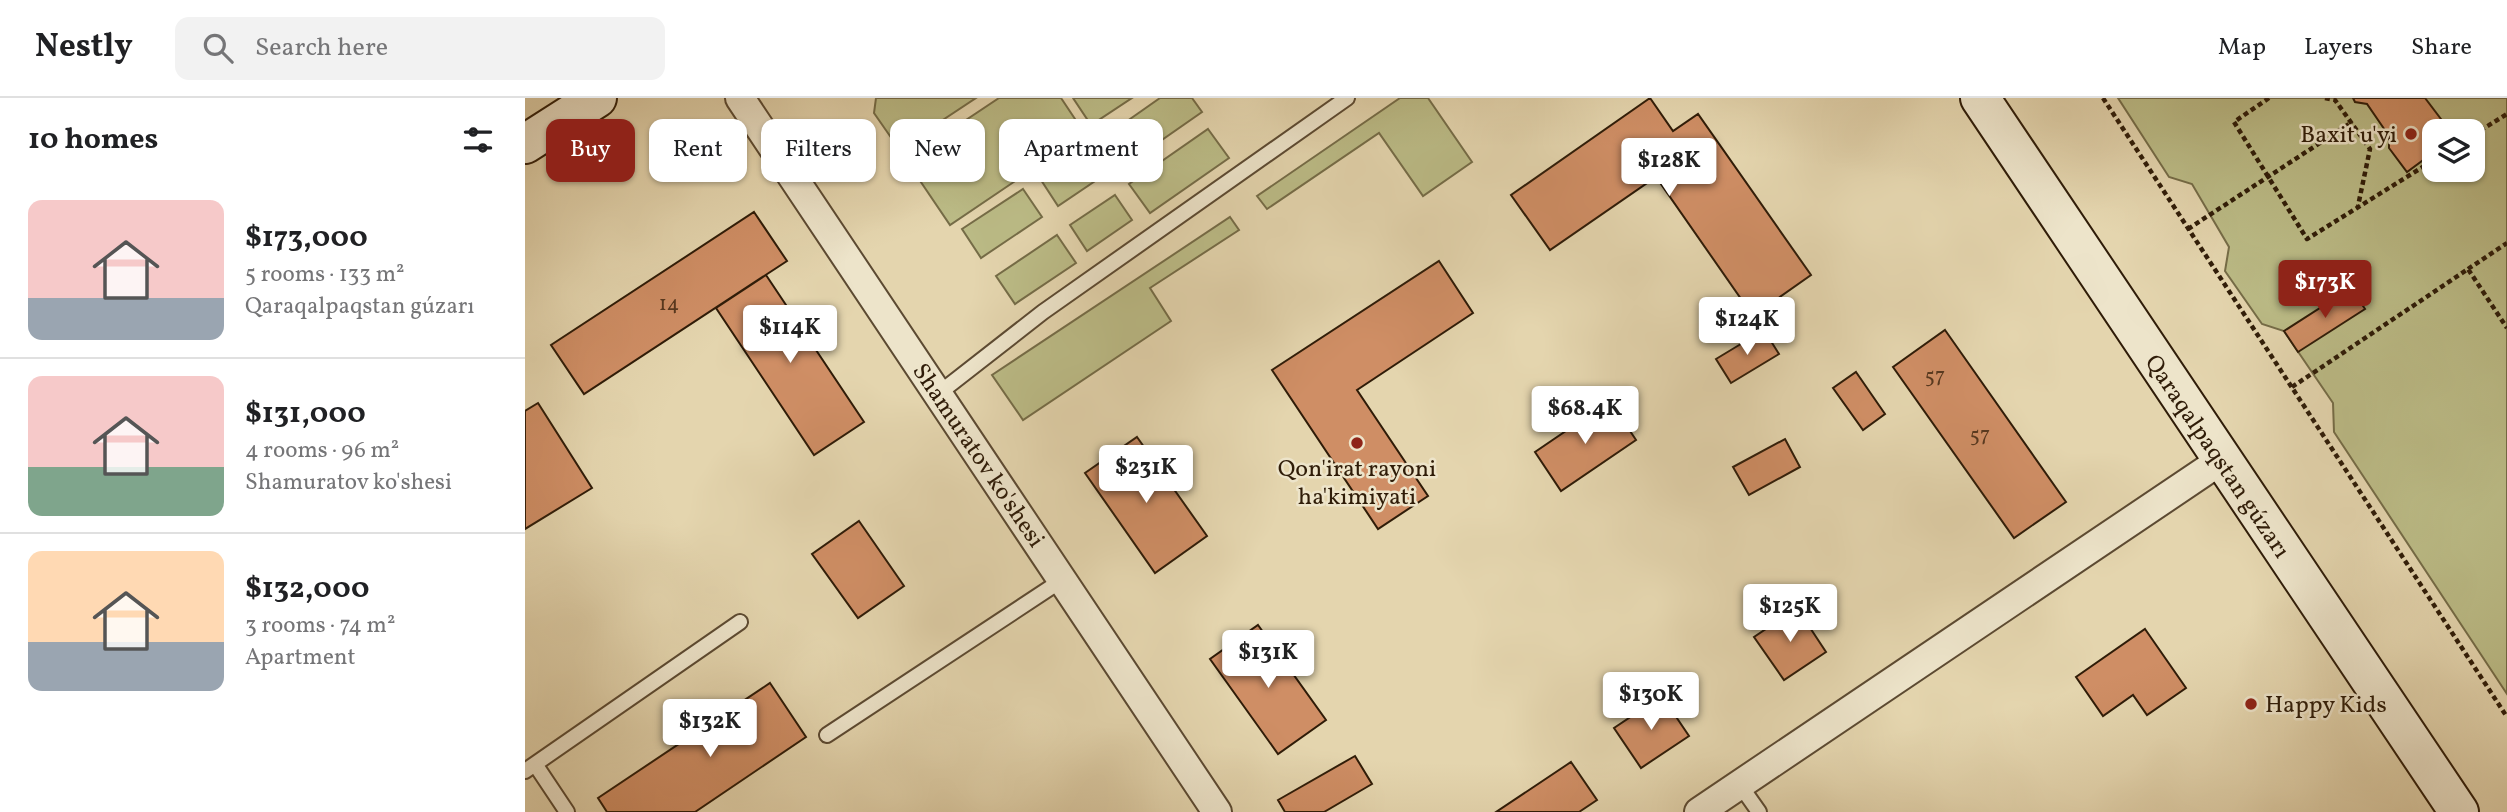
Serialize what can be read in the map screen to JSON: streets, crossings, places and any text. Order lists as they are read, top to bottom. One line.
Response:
{"streets":{"street":["Shamuratov ko'shesi","Qaraqalpaqstan gúzarı"]},"places":["Baxit u'yi","Qon'irat rayoni ha'kimiyati","Happy Kids"],"house_numbers":["14","57","57"],"page":{"header":"Nestly","search":"Search here","nav":["Map","Layers","Share"],"heading":"10 homes","chip":["Buy","Rent","Filters","New","Apartment"],"price":["$128K","$173K","$124K","$114K","$68.4K","$231K","$125K","$131K","$130K","$132K"],"list":[{"name":"$173,000","note":"5 rooms · 133 m² · Qaraqalpaqstan gúzarı"},{"name":"$131,000","note":"4 rooms · 96 m² · Shamuratov ko'shesi"},{"name":"$132,000","note":"3 rooms · 74 m² · Apartment"}]}}
